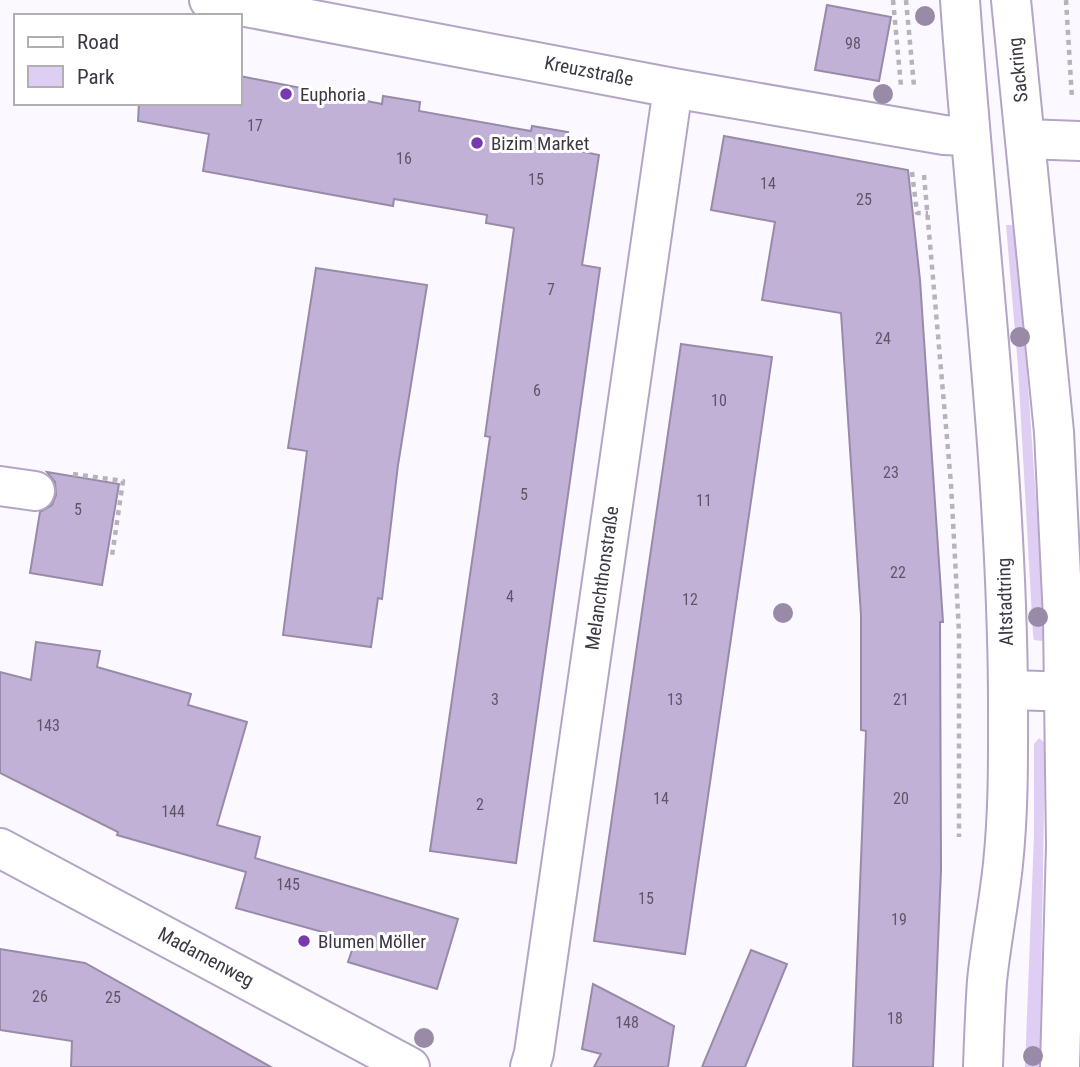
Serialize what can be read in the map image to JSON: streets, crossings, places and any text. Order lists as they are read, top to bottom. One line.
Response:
{"streets":{"street":["Sackring","Kreuzstraße","Melanchthonstraße","Altstadtring","Madamenweg"]},"crossings":[["Kreuzstraße","Melanchthonstraße"],["Kreuzstraße","Altstadtring"]],"places":["Euphoria","Bizim Market","Blumen Möller"],"house_numbers":["98","17","16","15","14","25","7","24","6","10","23","5","11","5","22","4","12","3","13","21","143","14","20","2","144","145","15","19","26","25","18","148"],"legend":["Road","Park"]}
